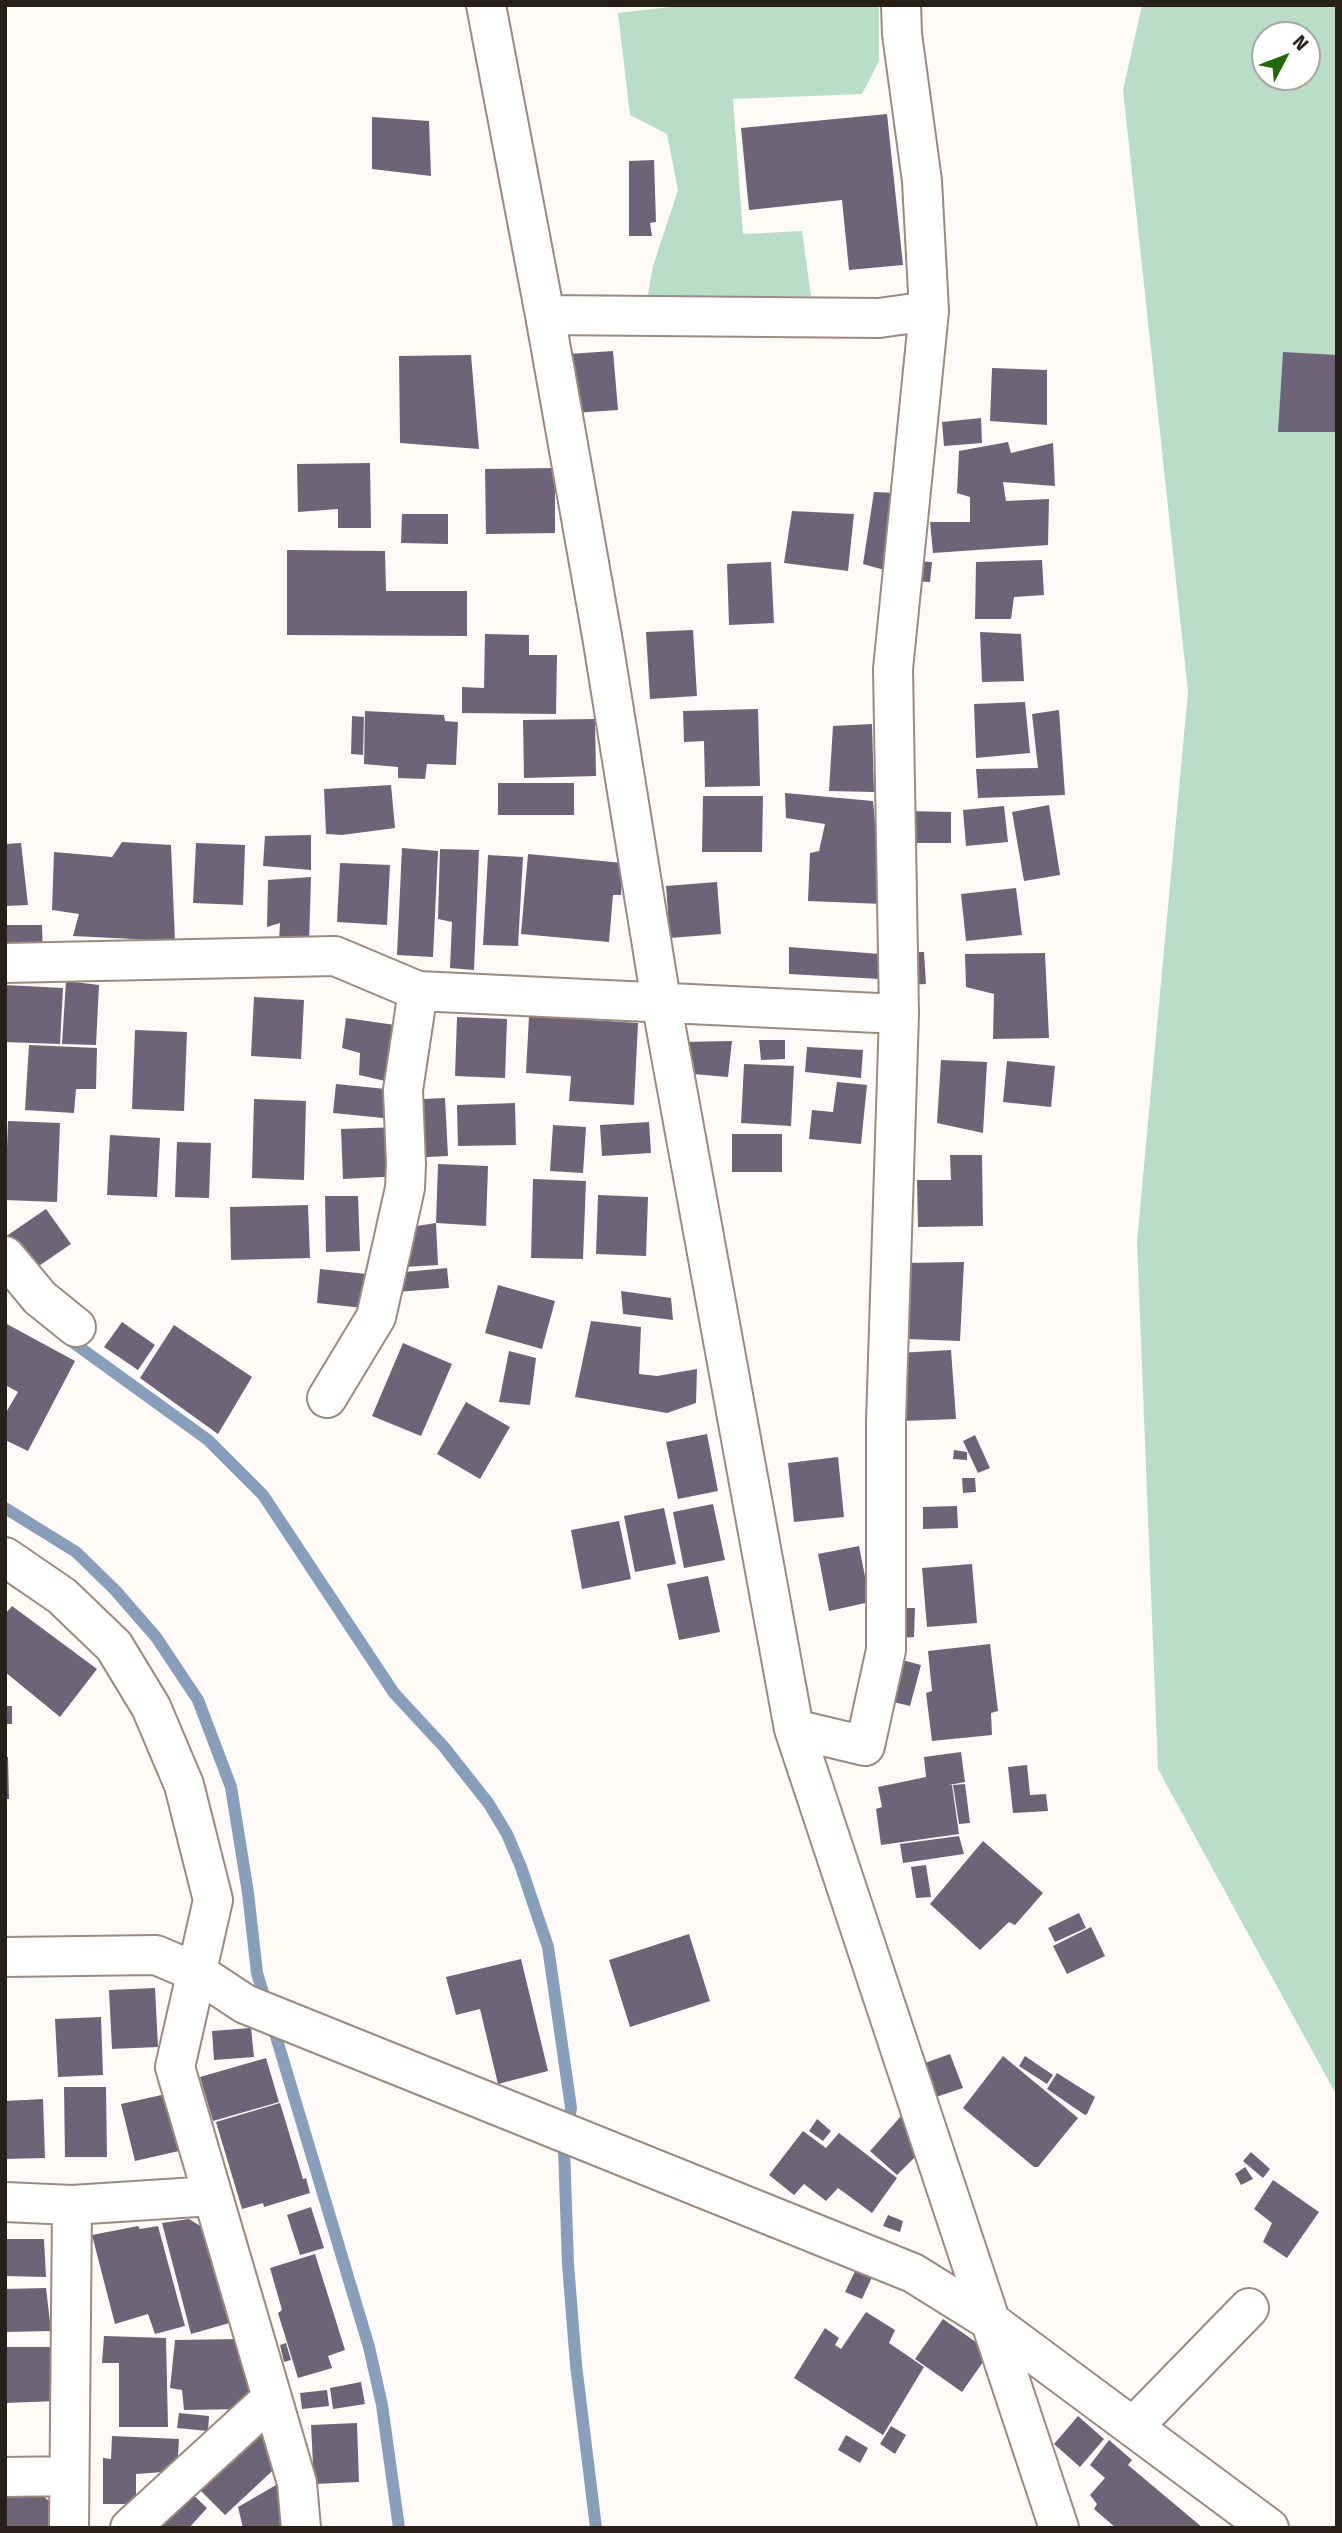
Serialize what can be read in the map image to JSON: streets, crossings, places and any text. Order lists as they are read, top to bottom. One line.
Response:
{"north":"top right"}
